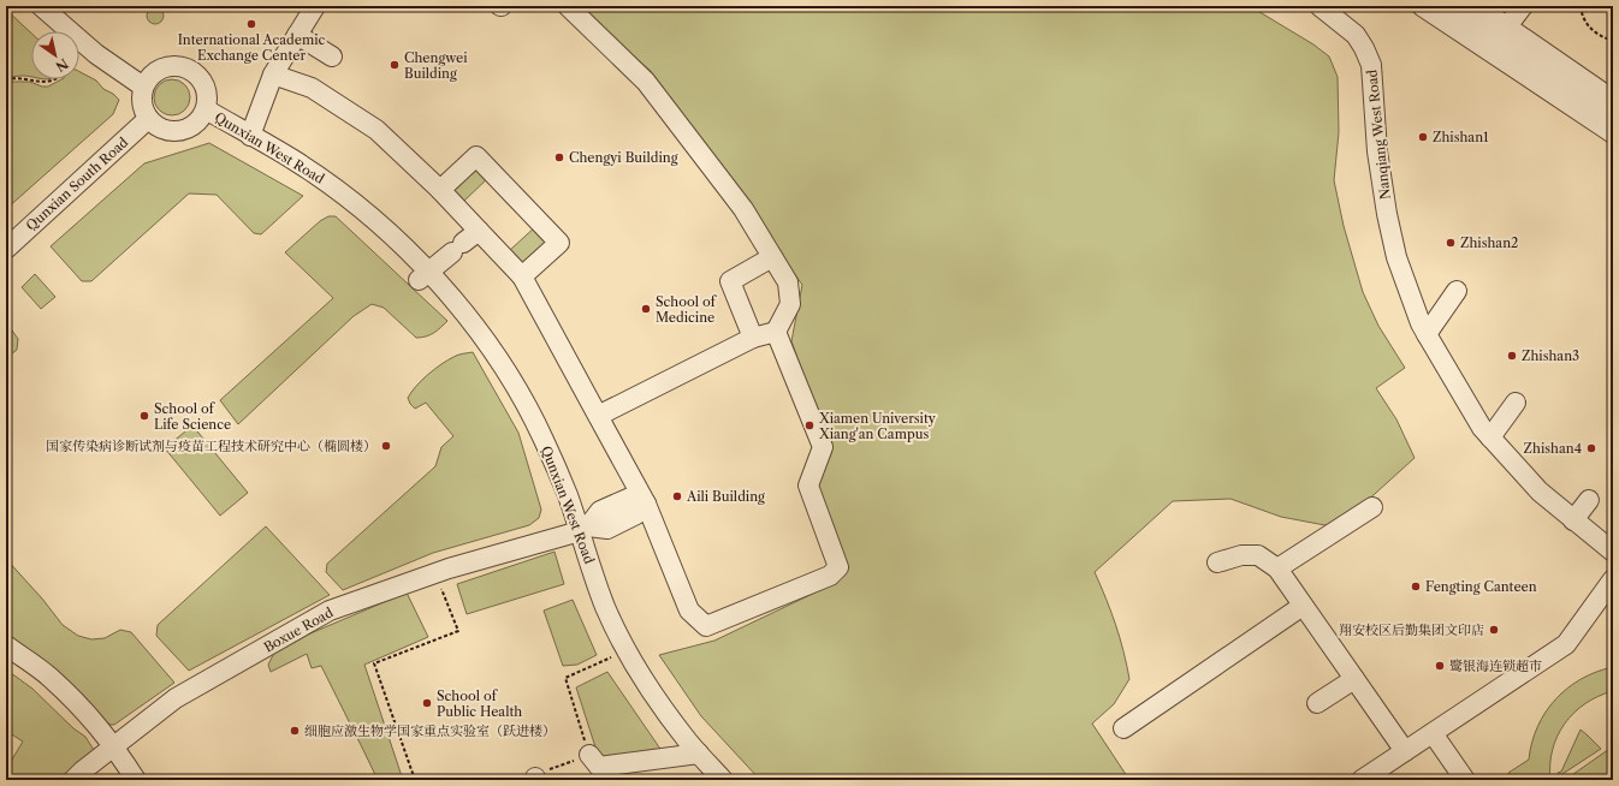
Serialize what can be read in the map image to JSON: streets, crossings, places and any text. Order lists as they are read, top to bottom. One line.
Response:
{"streets":{"street":["Nanqiang West Road","Qunxian West Road","Qunxian South Road","Boxue Road"]},"crossings":[["Qunxian West Road","Qunxian South Road"],["Qunxian West Road","Boxue Road"]],"places":["International Academic Exchange Center","Chengwei Building","Zhishan1","Chengyi Building","Zhishan2","School of Medicine","Zhishan3","School of Life Science","Xiamen University Xiang'an Campus","国家传染病诊断试剂与疫苗工程技术研究中心（椭圆楼）","Zhishan4","Aili Building","Fengting Canteen","翔安校区后勤集团文印店","鹭银海连锁超市","School of Public Health","细胞应激生物学国家重点实验室（跃进楼）"],"north":"bottom right"}
